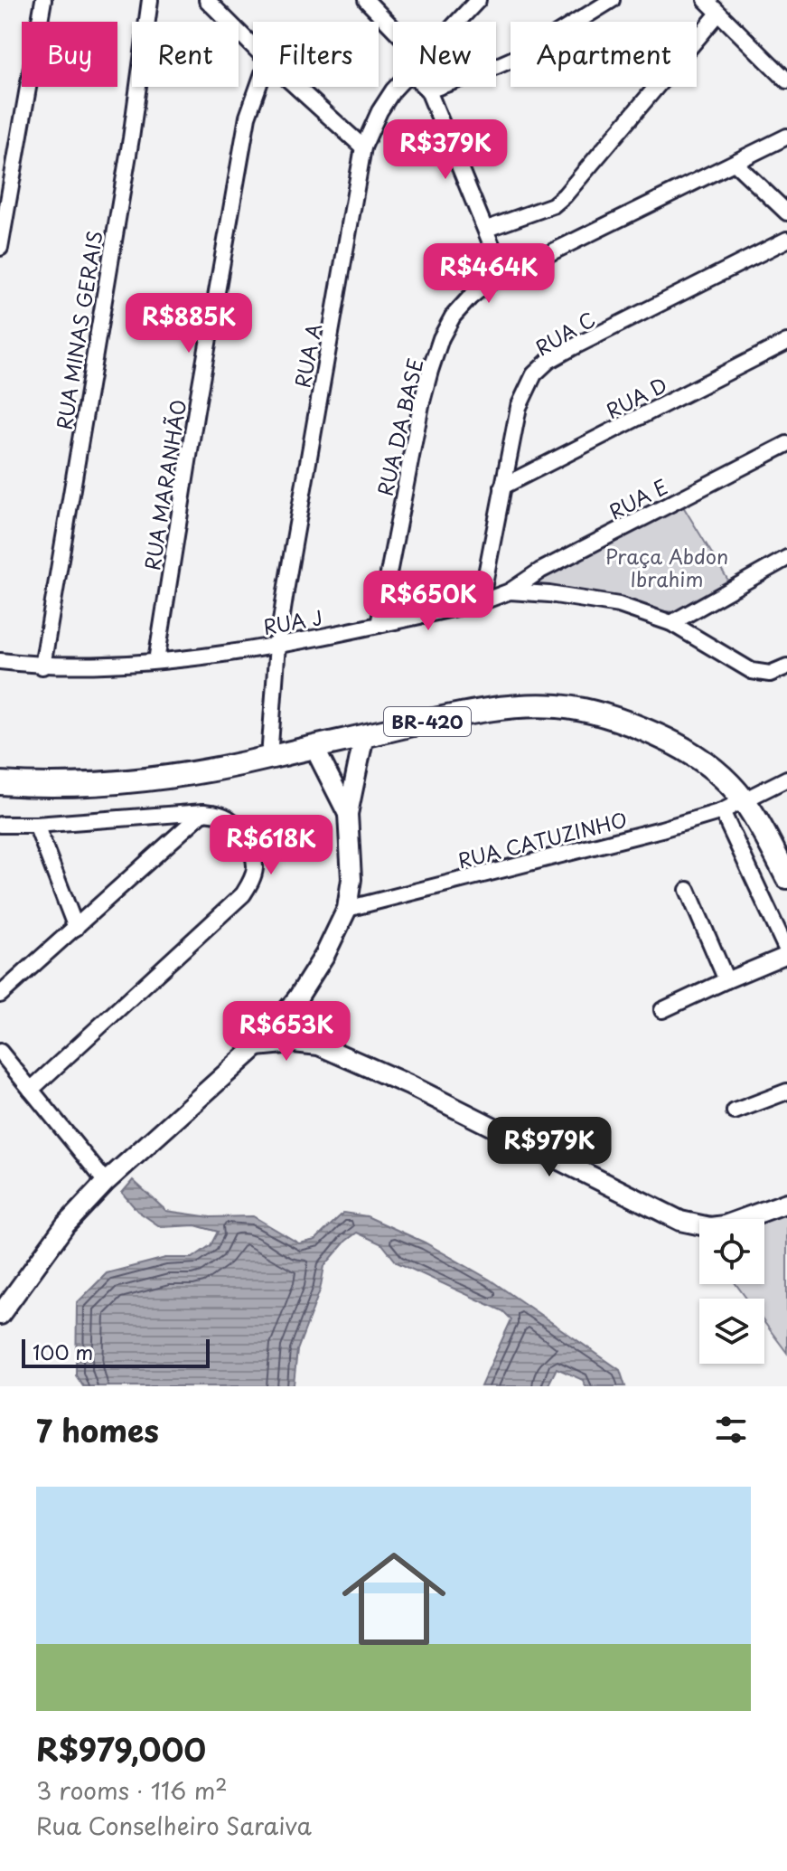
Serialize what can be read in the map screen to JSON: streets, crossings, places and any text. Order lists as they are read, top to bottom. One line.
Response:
{"streets":{"main road":["BR-420"],"street":["RUA MINAS GERAIS","RUA C","RUA A","RUA D","RUA DA BASE","RUA MARANHÃO","RUA E","RUA J","RUA CATUZINHO"]},"crossings":[["RUA MINAS GERAIS","RUA J"],["RUA C","RUA D"],["RUA C","RUA J"],["RUA A","RUA J"],["RUA A","BR-420"],["RUA DA BASE","RUA J"],["RUA MARANHÃO","RUA J"],["RUA E","RUA J"],["BR-420","RUA CATUZINHO"]],"parks":["Praça Abdon Ibrahim"],"scale_bar":"100 m","page":{"chip":["Buy","Rent","Filters","New","Apartment"],"price":["R$379K","R$464K","R$885K","R$650K","R$618K","R$653K","R$979K"],"scale":"100 m","heading":"7 homes","list":[{"name":"R$979,000","note":"3 rooms · 116 m² · Rua Conselheiro Saraiva"}]}}
